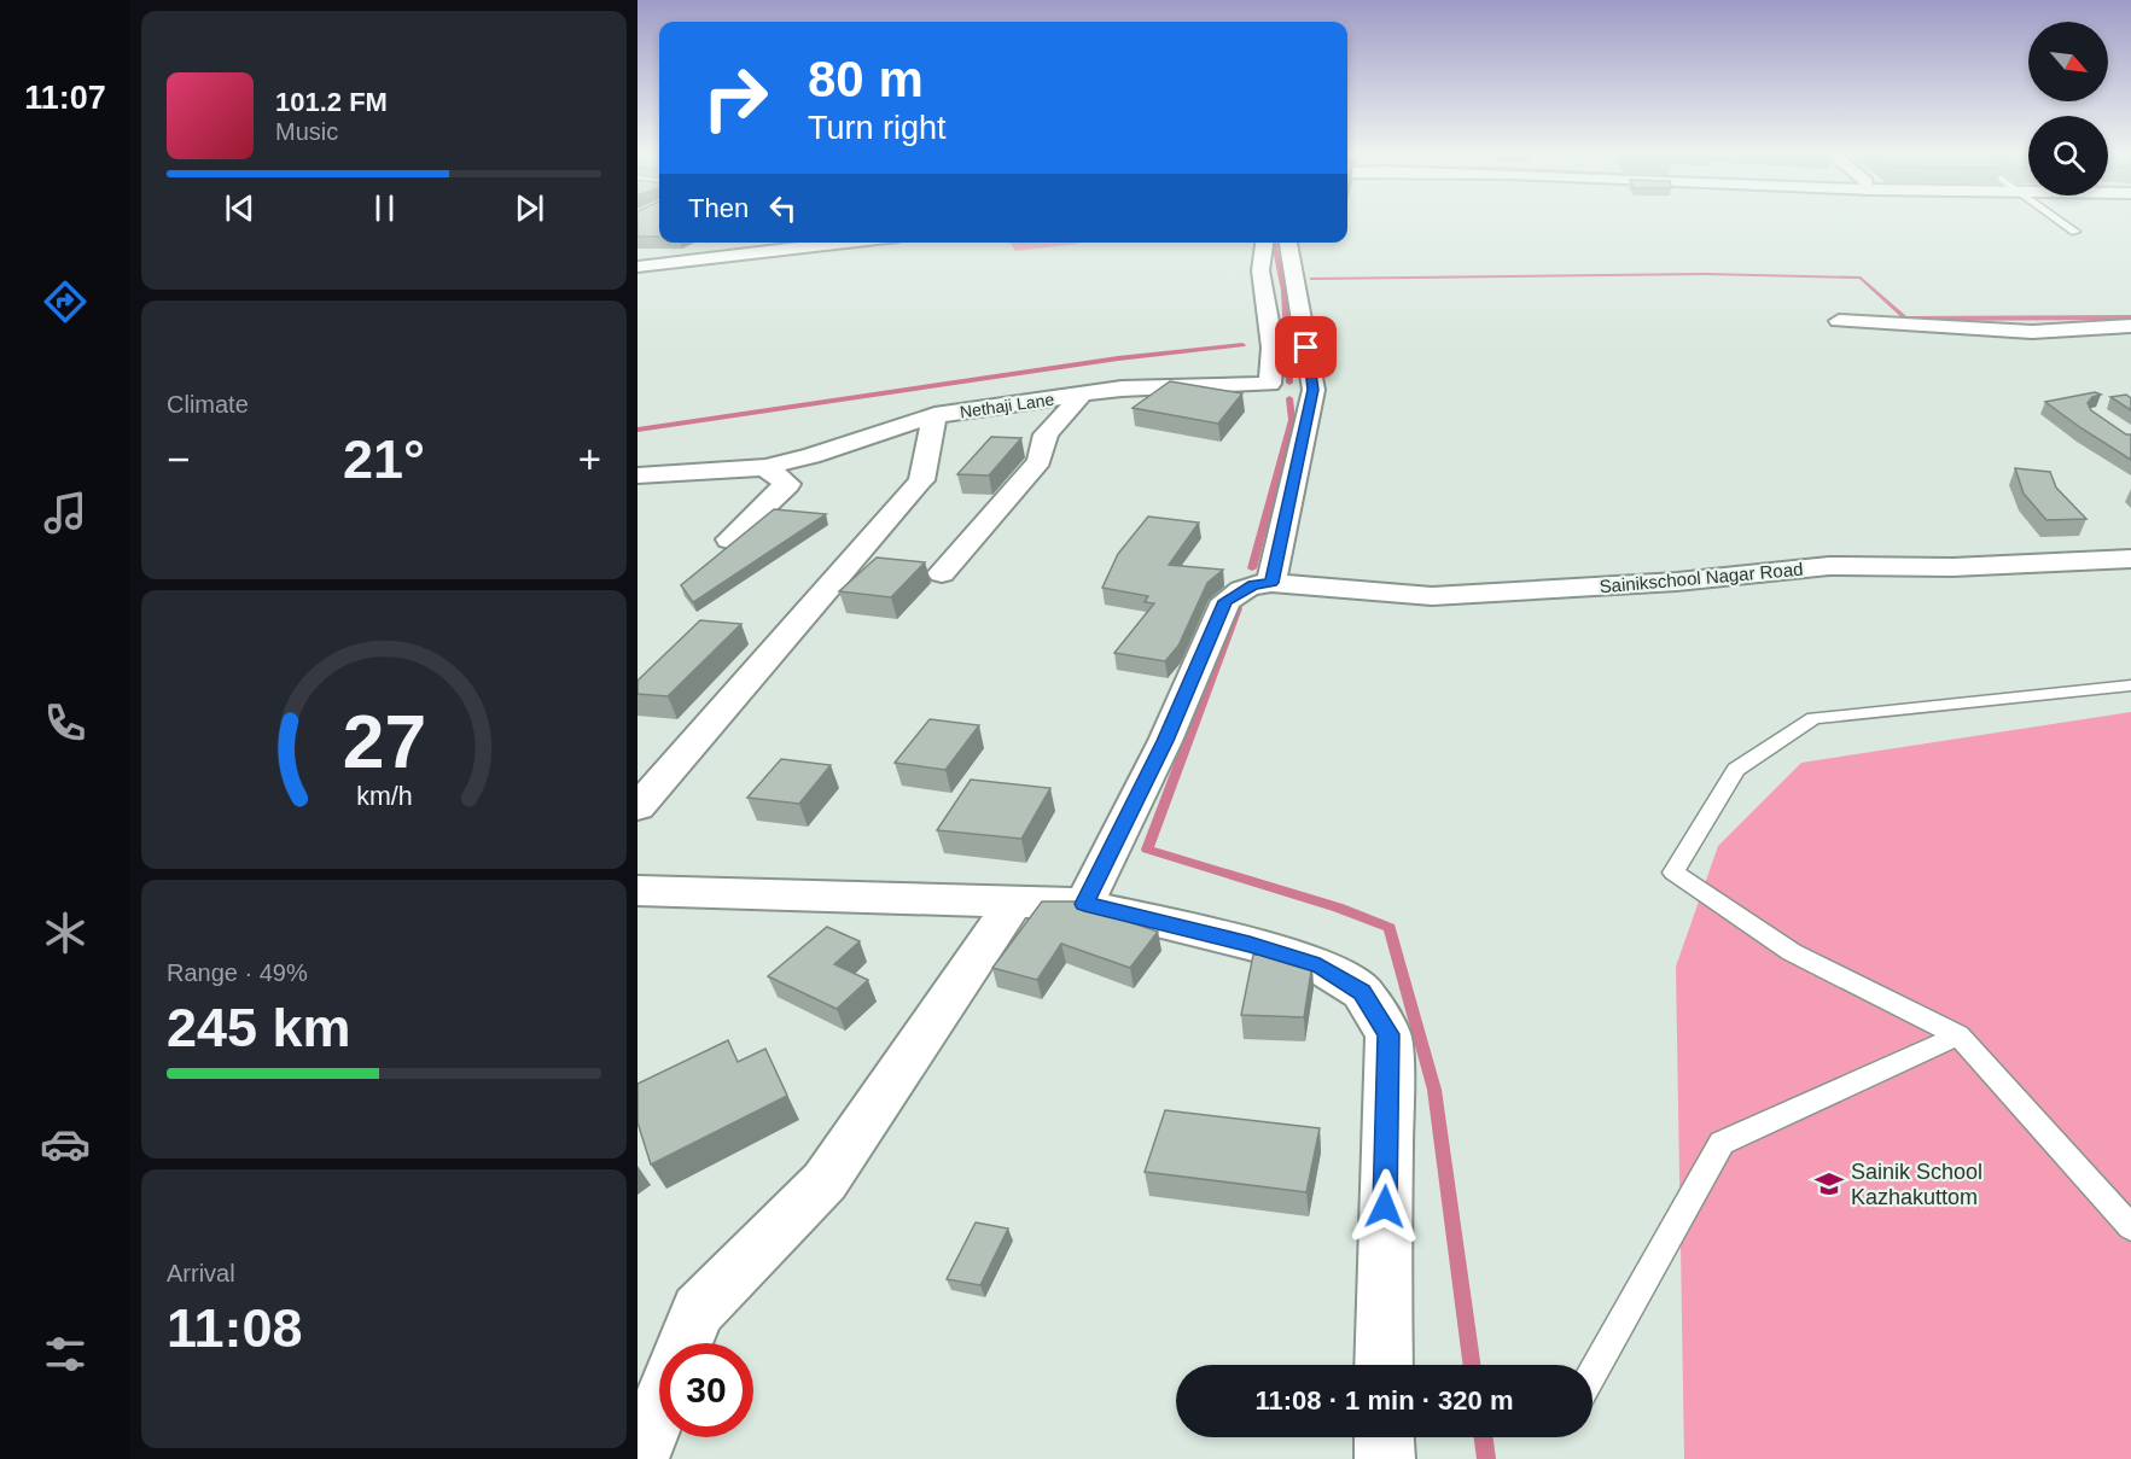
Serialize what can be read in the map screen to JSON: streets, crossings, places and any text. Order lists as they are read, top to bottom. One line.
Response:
{"streets":{"street":["Nethaji Lane","Sainikschool Nagar Road"]},"places":{"school or university":["Sainik School Kazhakuttom"]},"north":"bottom right","page":{"tabs":"11:07","turn":["80 m","Turn right"],"song":["101.2 FM","Music"],"then":"Then","tile":["Climate",["Range · 49%","245 km"],["Arrival","11:08"]],"heat":["−","21°","+"],"limit":"30","trip":"11:08 · 1 min · 320 m","gauge":["27","km/h"]}}
